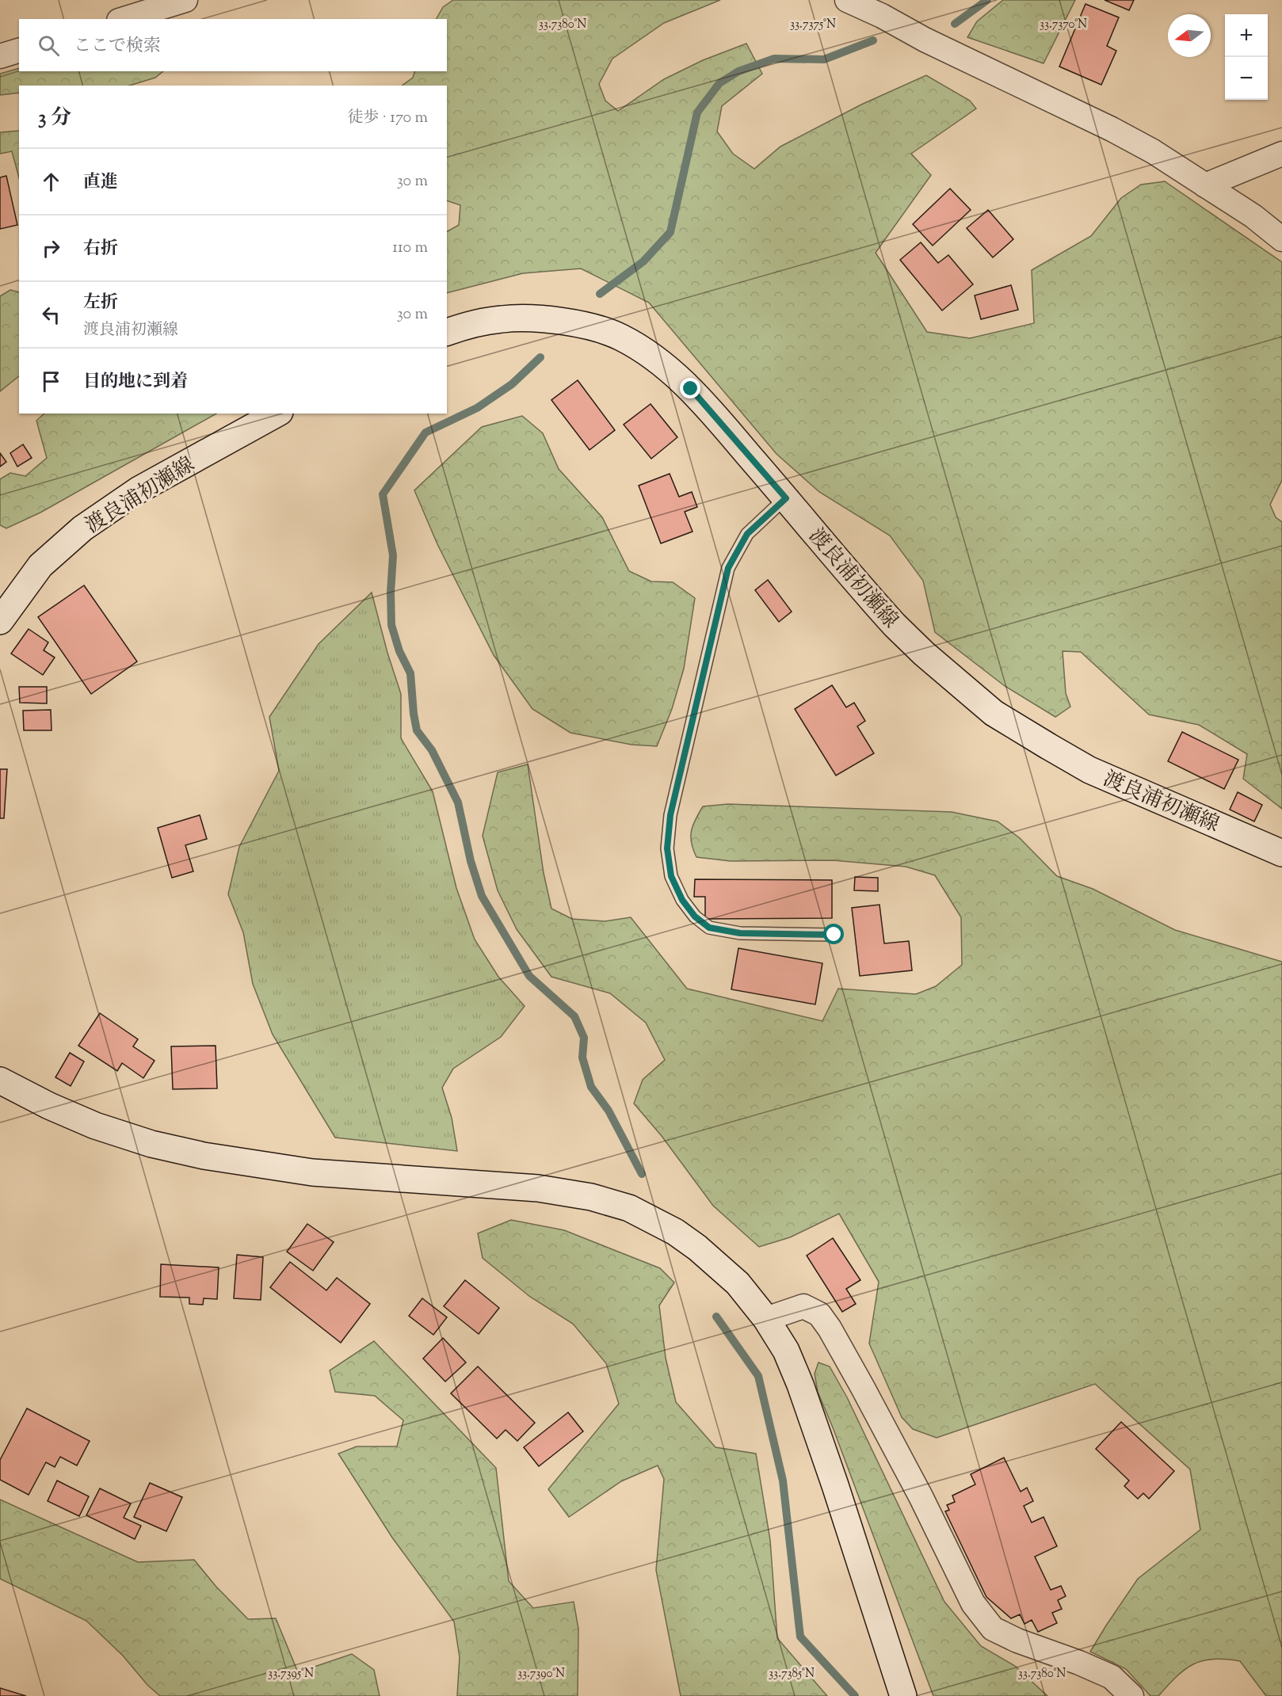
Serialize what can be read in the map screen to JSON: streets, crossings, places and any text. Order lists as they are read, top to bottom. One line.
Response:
{"streets":{"main road":["渡良浦初瀬線"]},"north":"left","page":{"map_buttons":["+","−"],"search":"ここで検索","heading":["3 分","徒歩 · 170 m"],"list":[["直進","30 m"],["右折","110 m"],["左折","渡良浦初瀬線","30 m"],"目的地に到着"]},"coordinates":["33.7380°N","33.7375°N","33.7370°N","33.7395°N","33.7390°N","33.7385°N"]}
